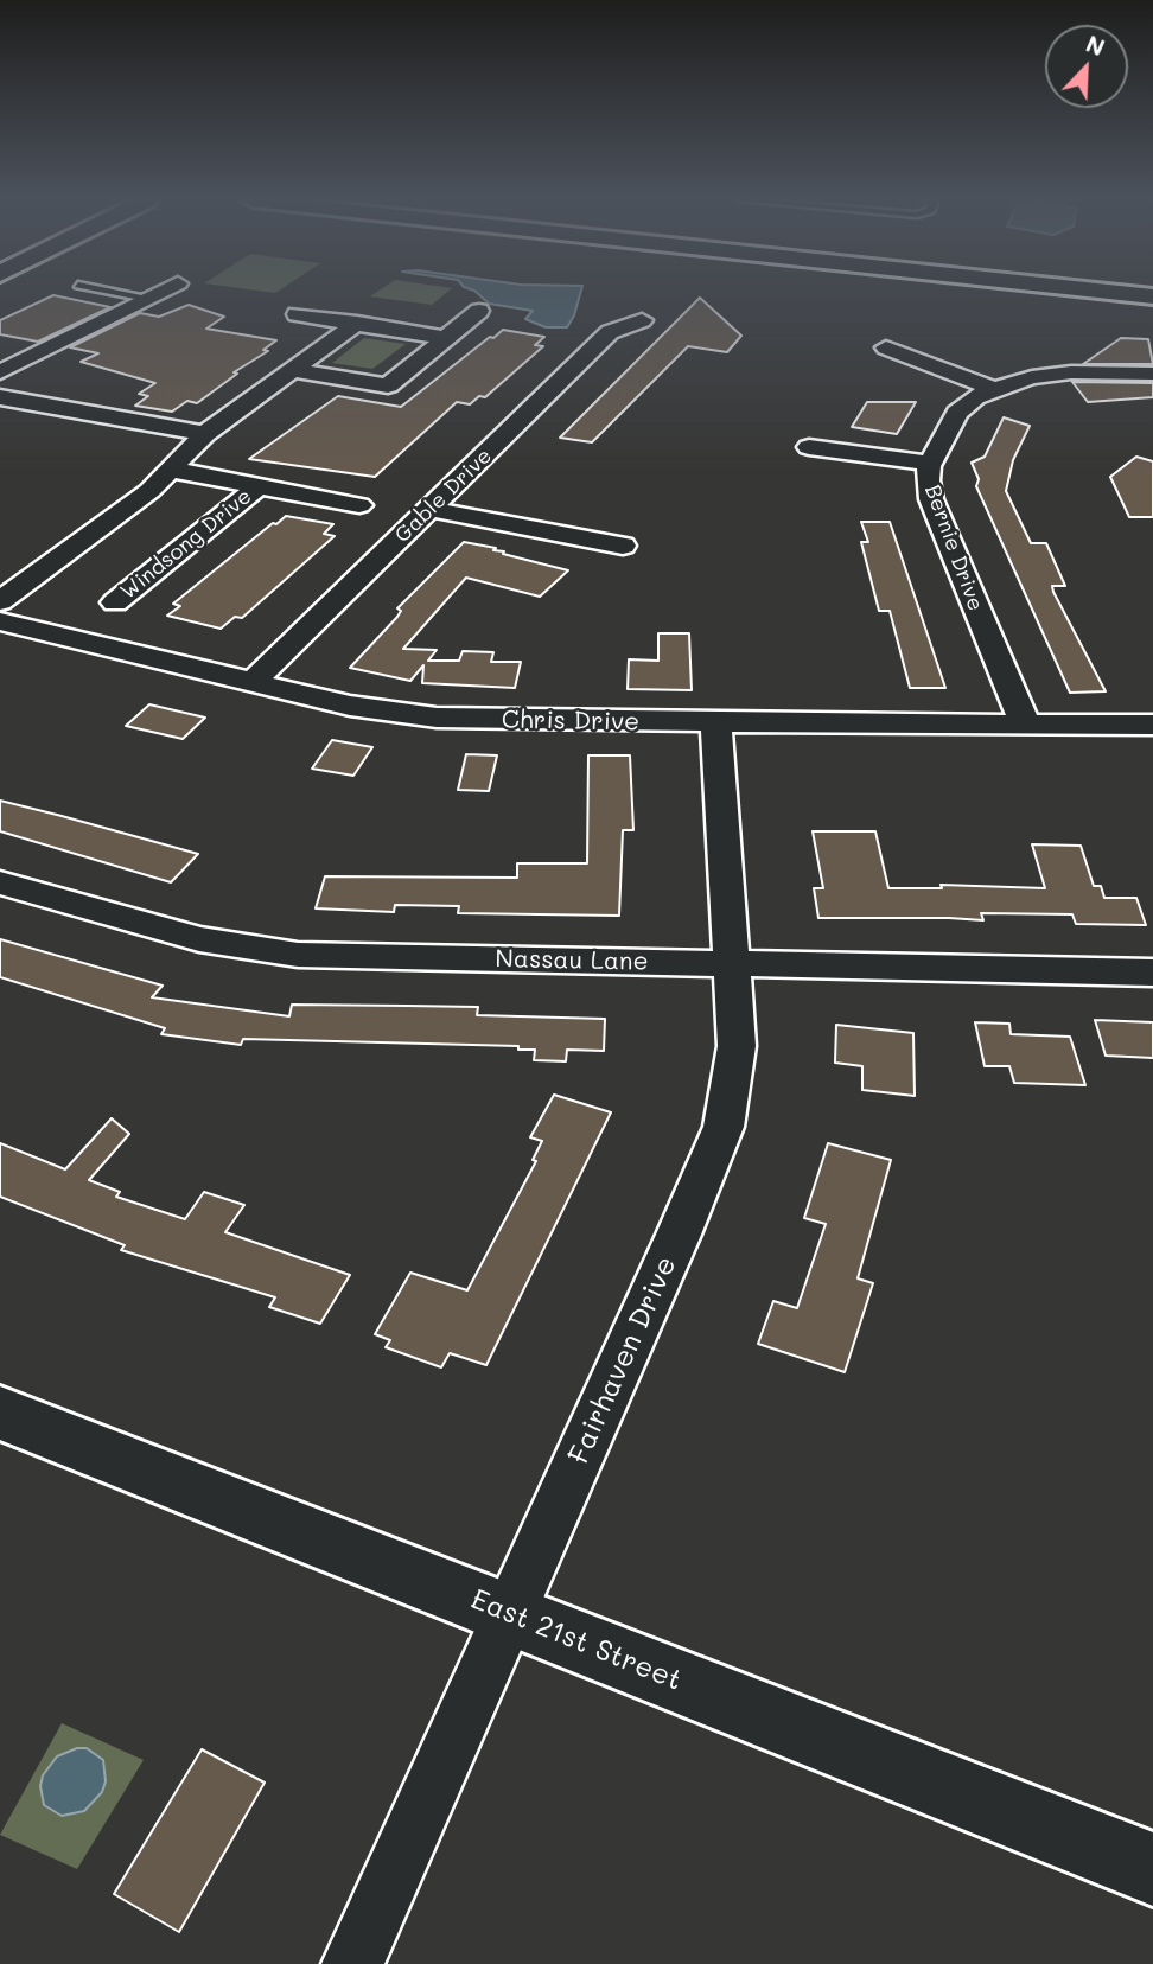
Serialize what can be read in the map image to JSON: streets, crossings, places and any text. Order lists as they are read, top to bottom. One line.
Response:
{"streets":{"main road":["East 21st Street"],"street":["Gable Drive","Windsong Drive","Bernie Drive","Chris Drive","Nassau Lane","Fairhaven Drive"]},"crossings":[["Gable Drive","Chris Drive"],["Bernie Drive","Chris Drive"],["Chris Drive","Fairhaven Drive"],["Nassau Lane","Fairhaven Drive"],["Fairhaven Drive","East 21st Street"]],"north":"top right"}
